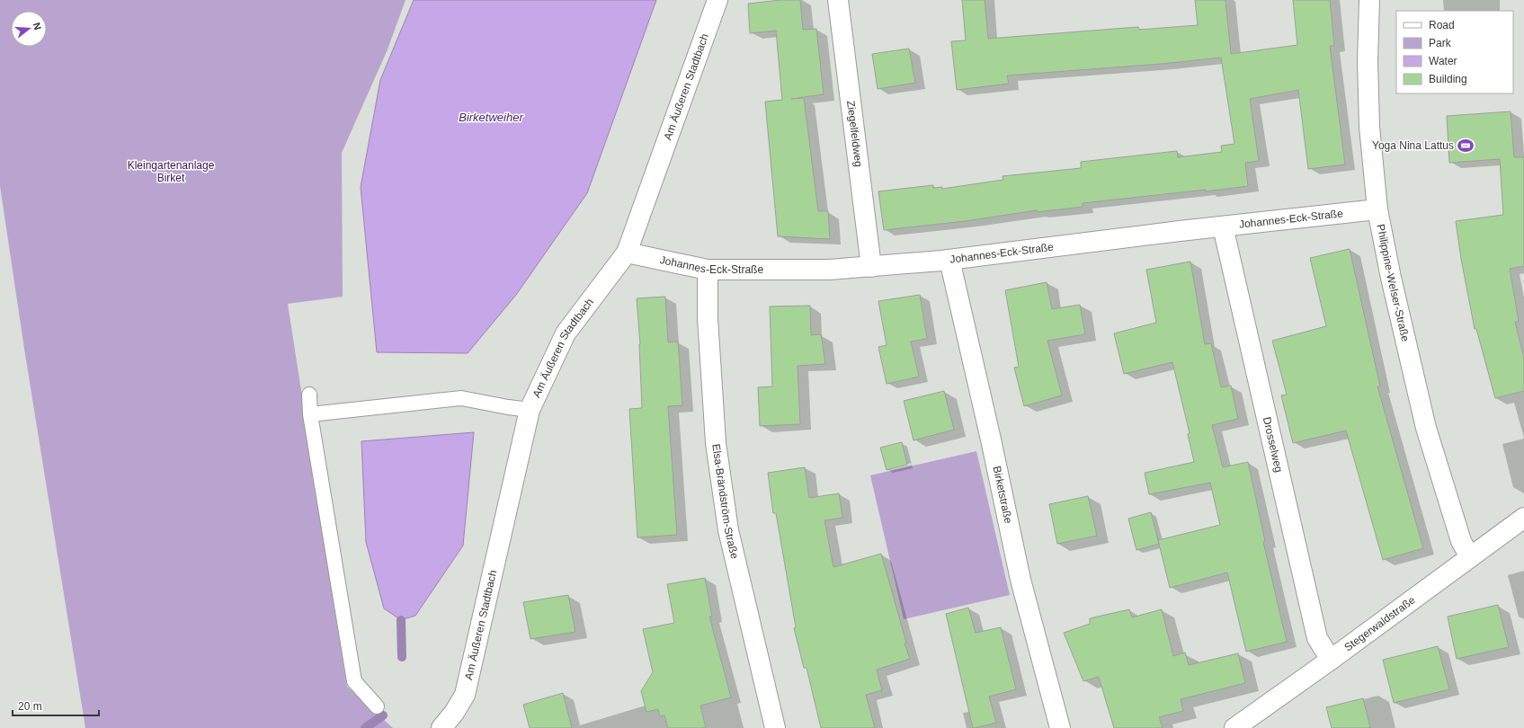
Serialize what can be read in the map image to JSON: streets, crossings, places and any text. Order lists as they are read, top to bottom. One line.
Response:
{"streets":{"street":["Am Äußeren Stadtbach","Ziegelfeldweg","Johannes-Eck-Straße","Philippine-Welser-Straße","Drosselweg","Birketstraße","Elsa-Brändström-Straße","Stegerwaldstraße"]},"crossings":[["Am Äußeren Stadtbach","Johannes-Eck-Straße"],["Ziegelfeldweg","Johannes-Eck-Straße"],["Johannes-Eck-Straße","Philippine-Welser-Straße"],["Johannes-Eck-Straße","Drosselweg"],["Johannes-Eck-Straße","Birketstraße"],["Johannes-Eck-Straße","Elsa-Brändström-Straße"],["Philippine-Welser-Straße","Stegerwaldstraße"],["Drosselweg","Stegerwaldstraße"]],"water":["Birketweiher"],"parks":["Kleingartenanlage Birket"],"places":{"sports":["Yoga Nina Lattus"]},"legend":["Road","Park","Water","Building"],"scale_bar":"20 m","north":"right"}
